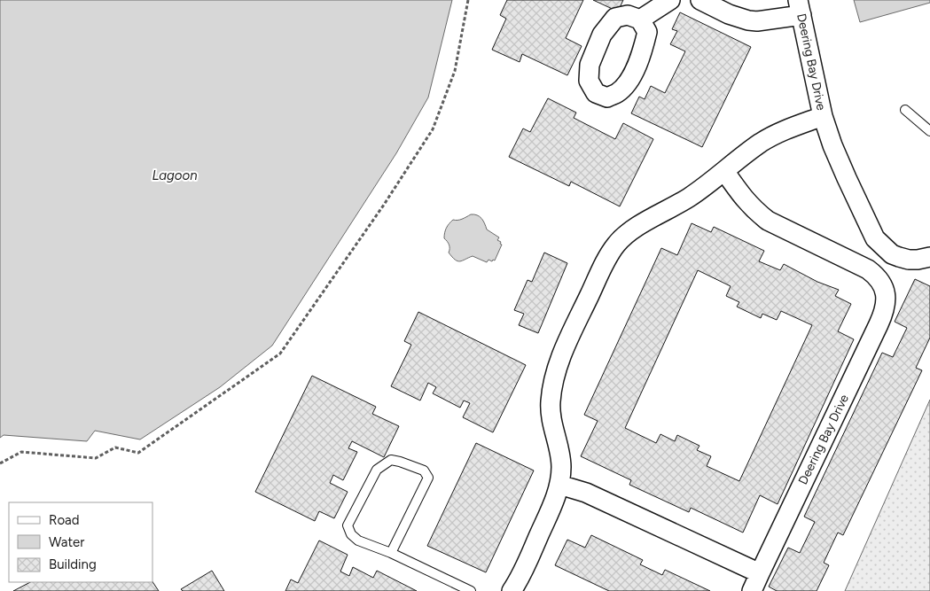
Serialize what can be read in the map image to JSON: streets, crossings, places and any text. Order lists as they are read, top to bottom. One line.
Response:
{"streets":{"street":["Deering Bay Drive"]},"water":["Lagoon"],"legend":["Road","Water","Building"]}
